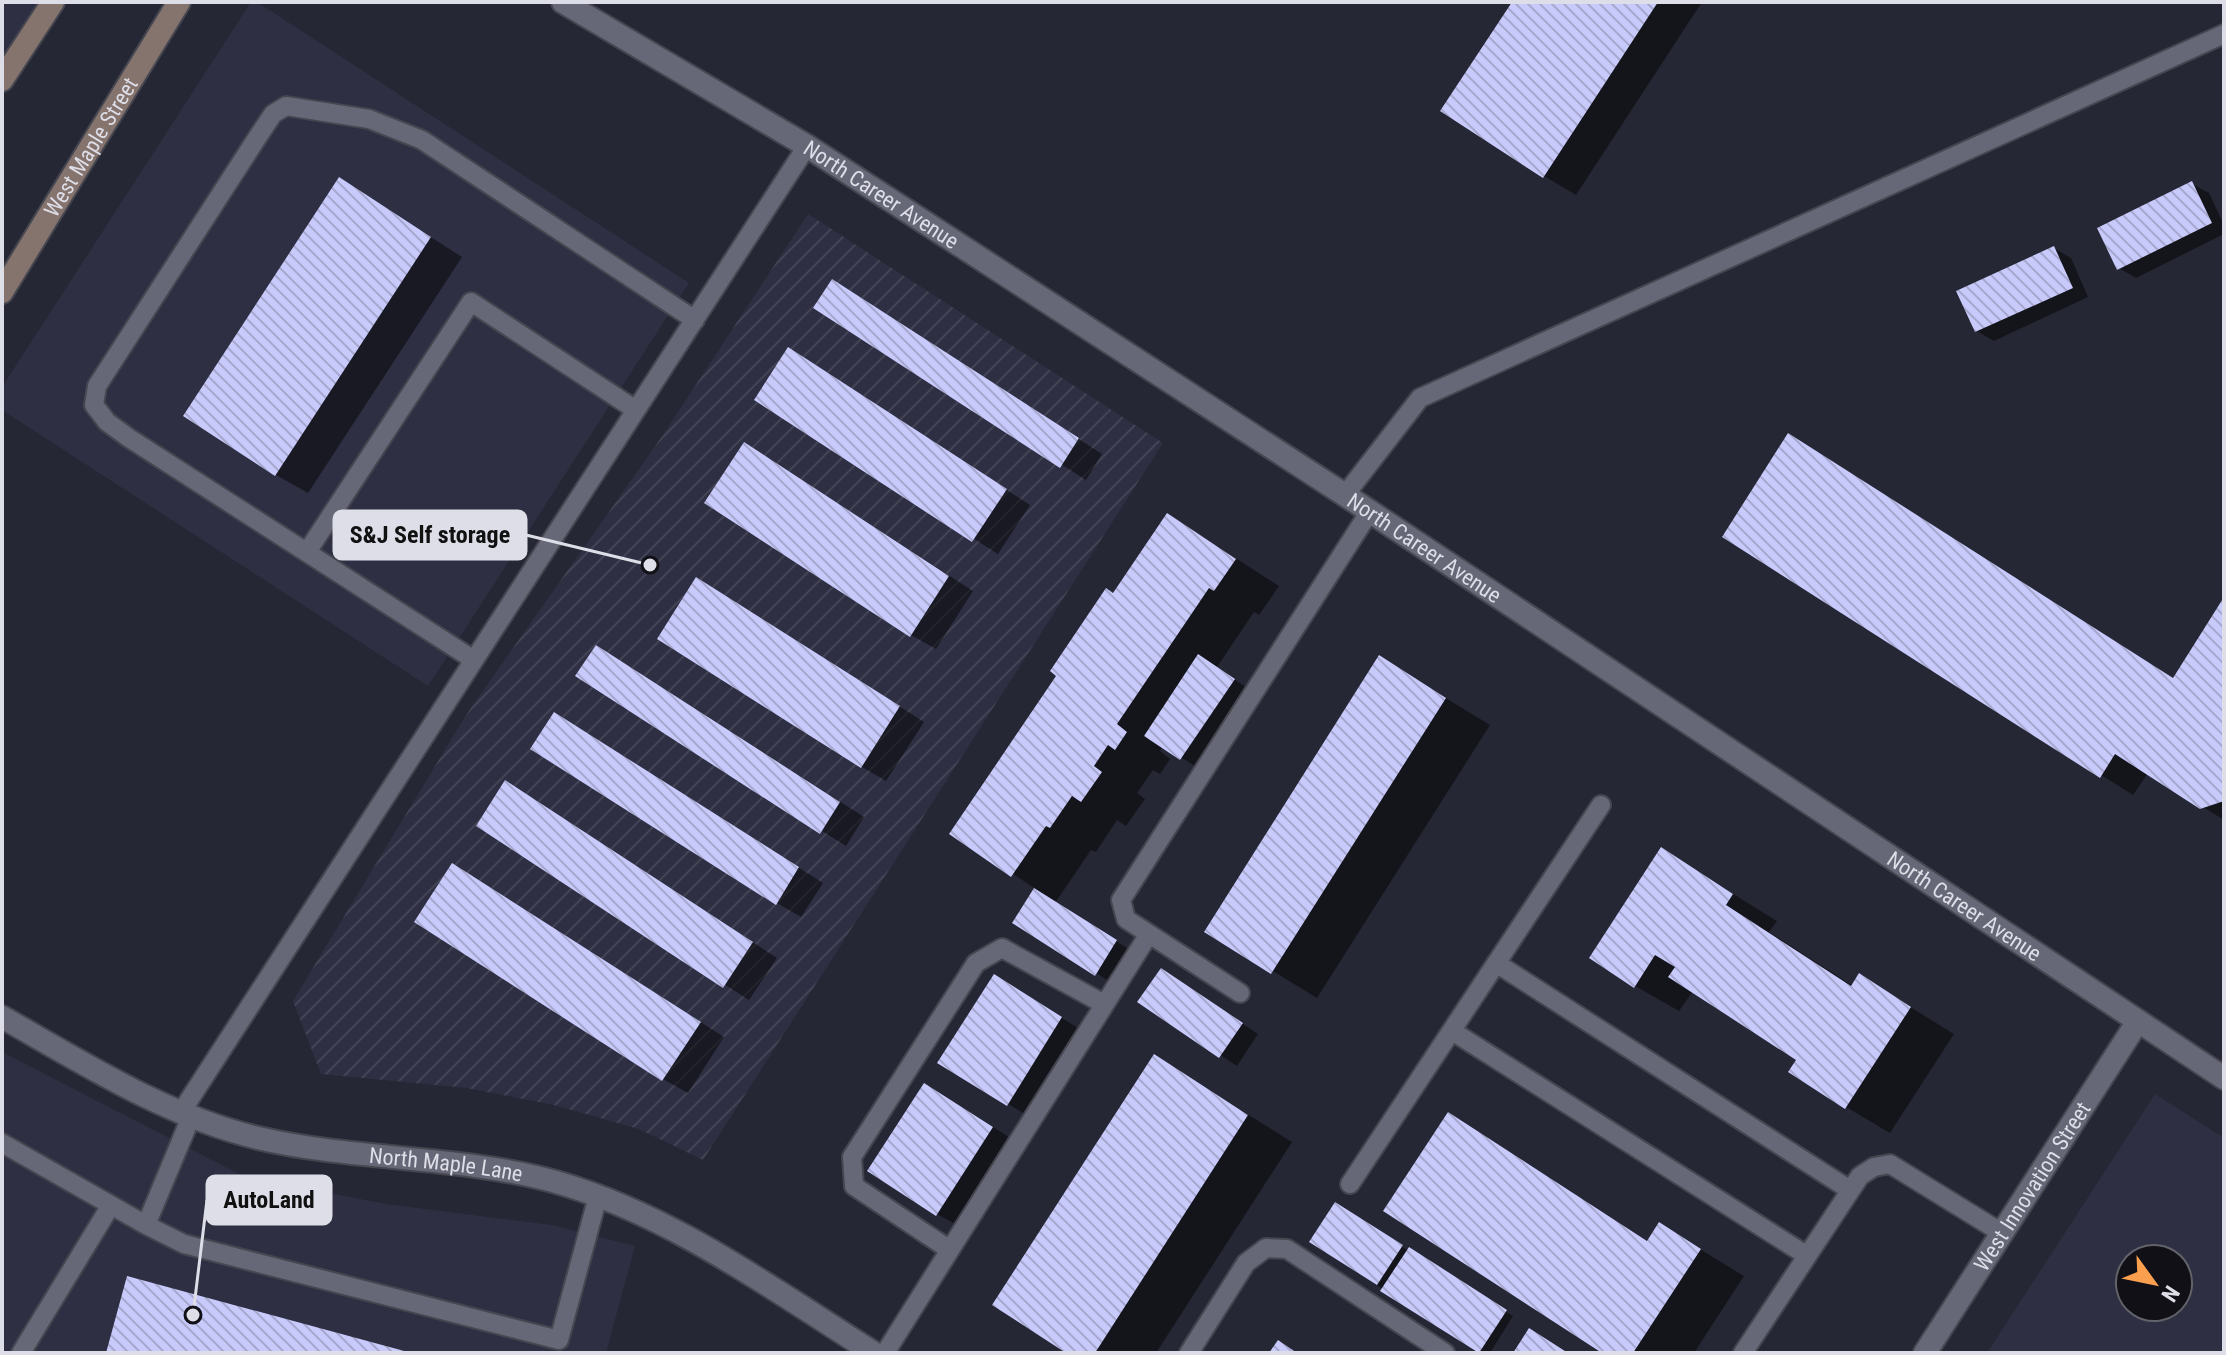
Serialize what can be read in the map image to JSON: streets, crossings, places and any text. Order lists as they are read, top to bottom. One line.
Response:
{"streets":{"main road":["West Maple Street"],"street":["North Career Avenue","North Maple Lane","West Innovation Street"]},"crossings":[["North Career Avenue","West Innovation Street"]],"places":["S&J Self storage","AutoLand"],"north":"bottom right"}
